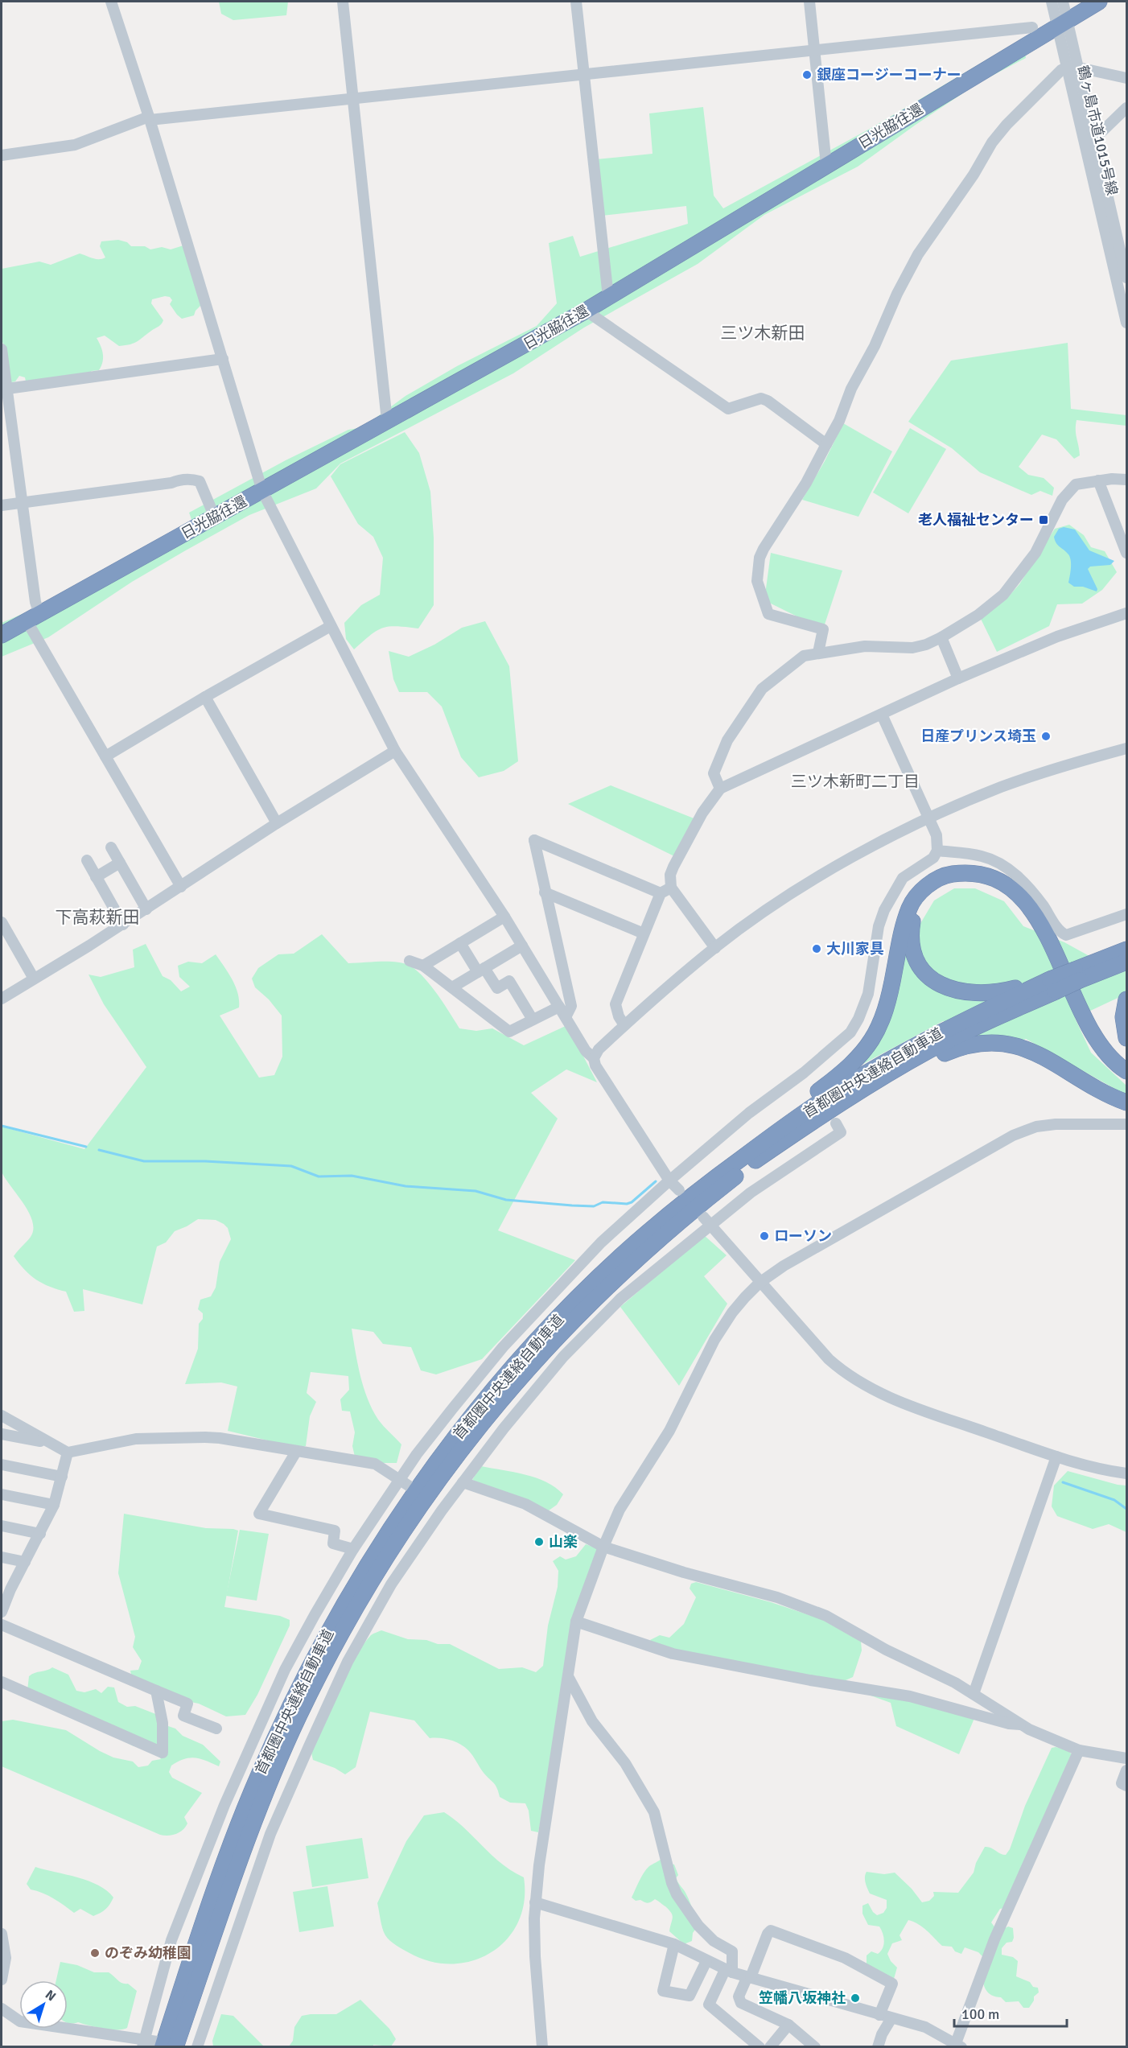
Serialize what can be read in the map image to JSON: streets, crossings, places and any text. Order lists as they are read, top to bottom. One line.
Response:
{"streets":{"highway":["日光脇往還","首都圏中央連絡自動車道"],"street":["鶴ヶ島市道1015号線"]},"crossings":[["日光脇往還","鶴ヶ島市道1015号線"]],"districts":["三ツ木新田","三ツ木新町二丁目","下高萩新田"],"places":{"other":["銀座コージーコーナー","日産プリンス埼玉","大川家具","ローソン","山楽","のぞみ幼稚園","笠幡八坂神社"],"transit":["老人福祉センター"]},"scale_bar":"100 m","north":"top right"}
